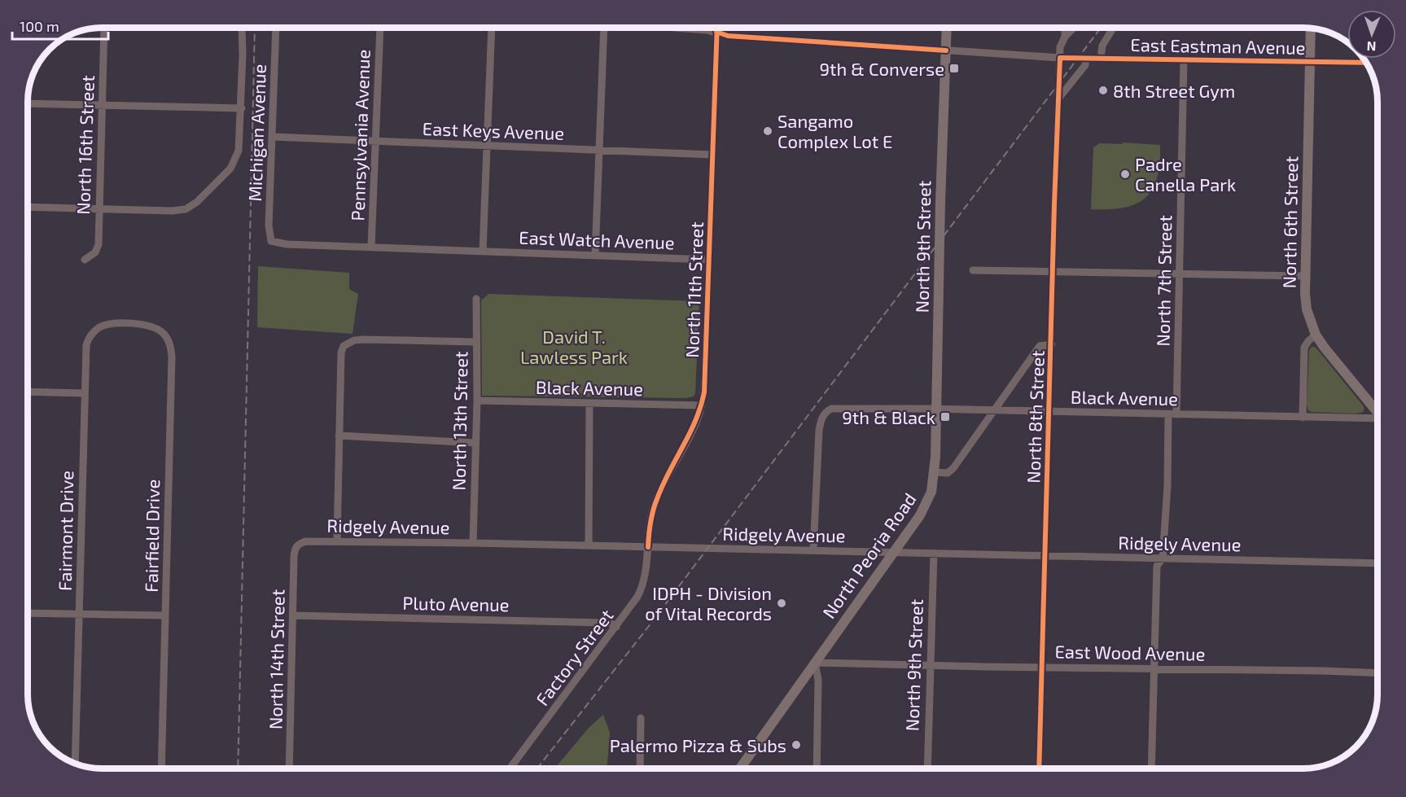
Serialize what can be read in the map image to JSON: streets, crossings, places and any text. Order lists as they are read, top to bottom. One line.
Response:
{"streets":{"main road":["North 6th Street","North 9th Street","North Peoria Road"],"street":["East Eastman Avenue","East Keys Avenue","Michigan Avenue","Pennsylvania Avenue","North 16th Street","East Watch Avenue","North 7th Street","North 11th Street","Black Avenue","North 8th Street","North 13th Street","Ridgely Avenue","Fairmont Drive","Fairfield Drive","Pluto Avenue","East Wood Avenue","Factory Street","North 14th Street"]},"crossings":[["East Eastman Avenue","North 6th Street"],["East Eastman Avenue","North 9th Street"],["East Eastman Avenue","North 7th Street"],["East Eastman Avenue","North 11th Street"],["East Eastman Avenue","North 8th Street"],["East Keys Avenue","Michigan Avenue"],["East Keys Avenue","Pennsylvania Avenue"],["East Keys Avenue","North 11th Street"],["Michigan Avenue","East Watch Avenue"],["Pennsylvania Avenue","East Watch Avenue"],["East Watch Avenue","North 11th Street"],["North 9th Street","Black Avenue"],["North 9th Street","Ridgely Avenue"],["North 9th Street","North Peoria Road"],["North 9th Street","East Wood Avenue"],["North 7th Street","Black Avenue"],["North 7th Street","Ridgely Avenue"],["North 7th Street","East Wood Avenue"],["North 11th Street","Black Avenue"],["North 11th Street","Ridgely Avenue"],["North 11th Street","Factory Street"],["Black Avenue","North 8th Street"],["Black Avenue","North 13th Street"],["Black Avenue","Ridgely Avenue"],["North 8th Street","Ridgely Avenue"],["North 8th Street","East Wood Avenue"],["North 13th Street","Ridgely Avenue"],["Ridgely Avenue","North Peoria Road"],["Ridgely Avenue","Factory Street"],["Ridgely Avenue","North 14th Street"],["Fairmont Drive","Fairfield Drive"],["North Peoria Road","East Wood Avenue"],["Pluto Avenue","Factory Street"],["Pluto Avenue","North 14th Street"]],"parks":["David T. Lawless Park"],"places":{"transit":["9th & Converse","9th & Black"],"other":["8th Street Gym","Sangamo Complex Lot E","Padre Canella Park","IDPH - Division of Vital Records","Palermo Pizza & Subs"]},"scale_bar":"100 m","north":"bottom"}
